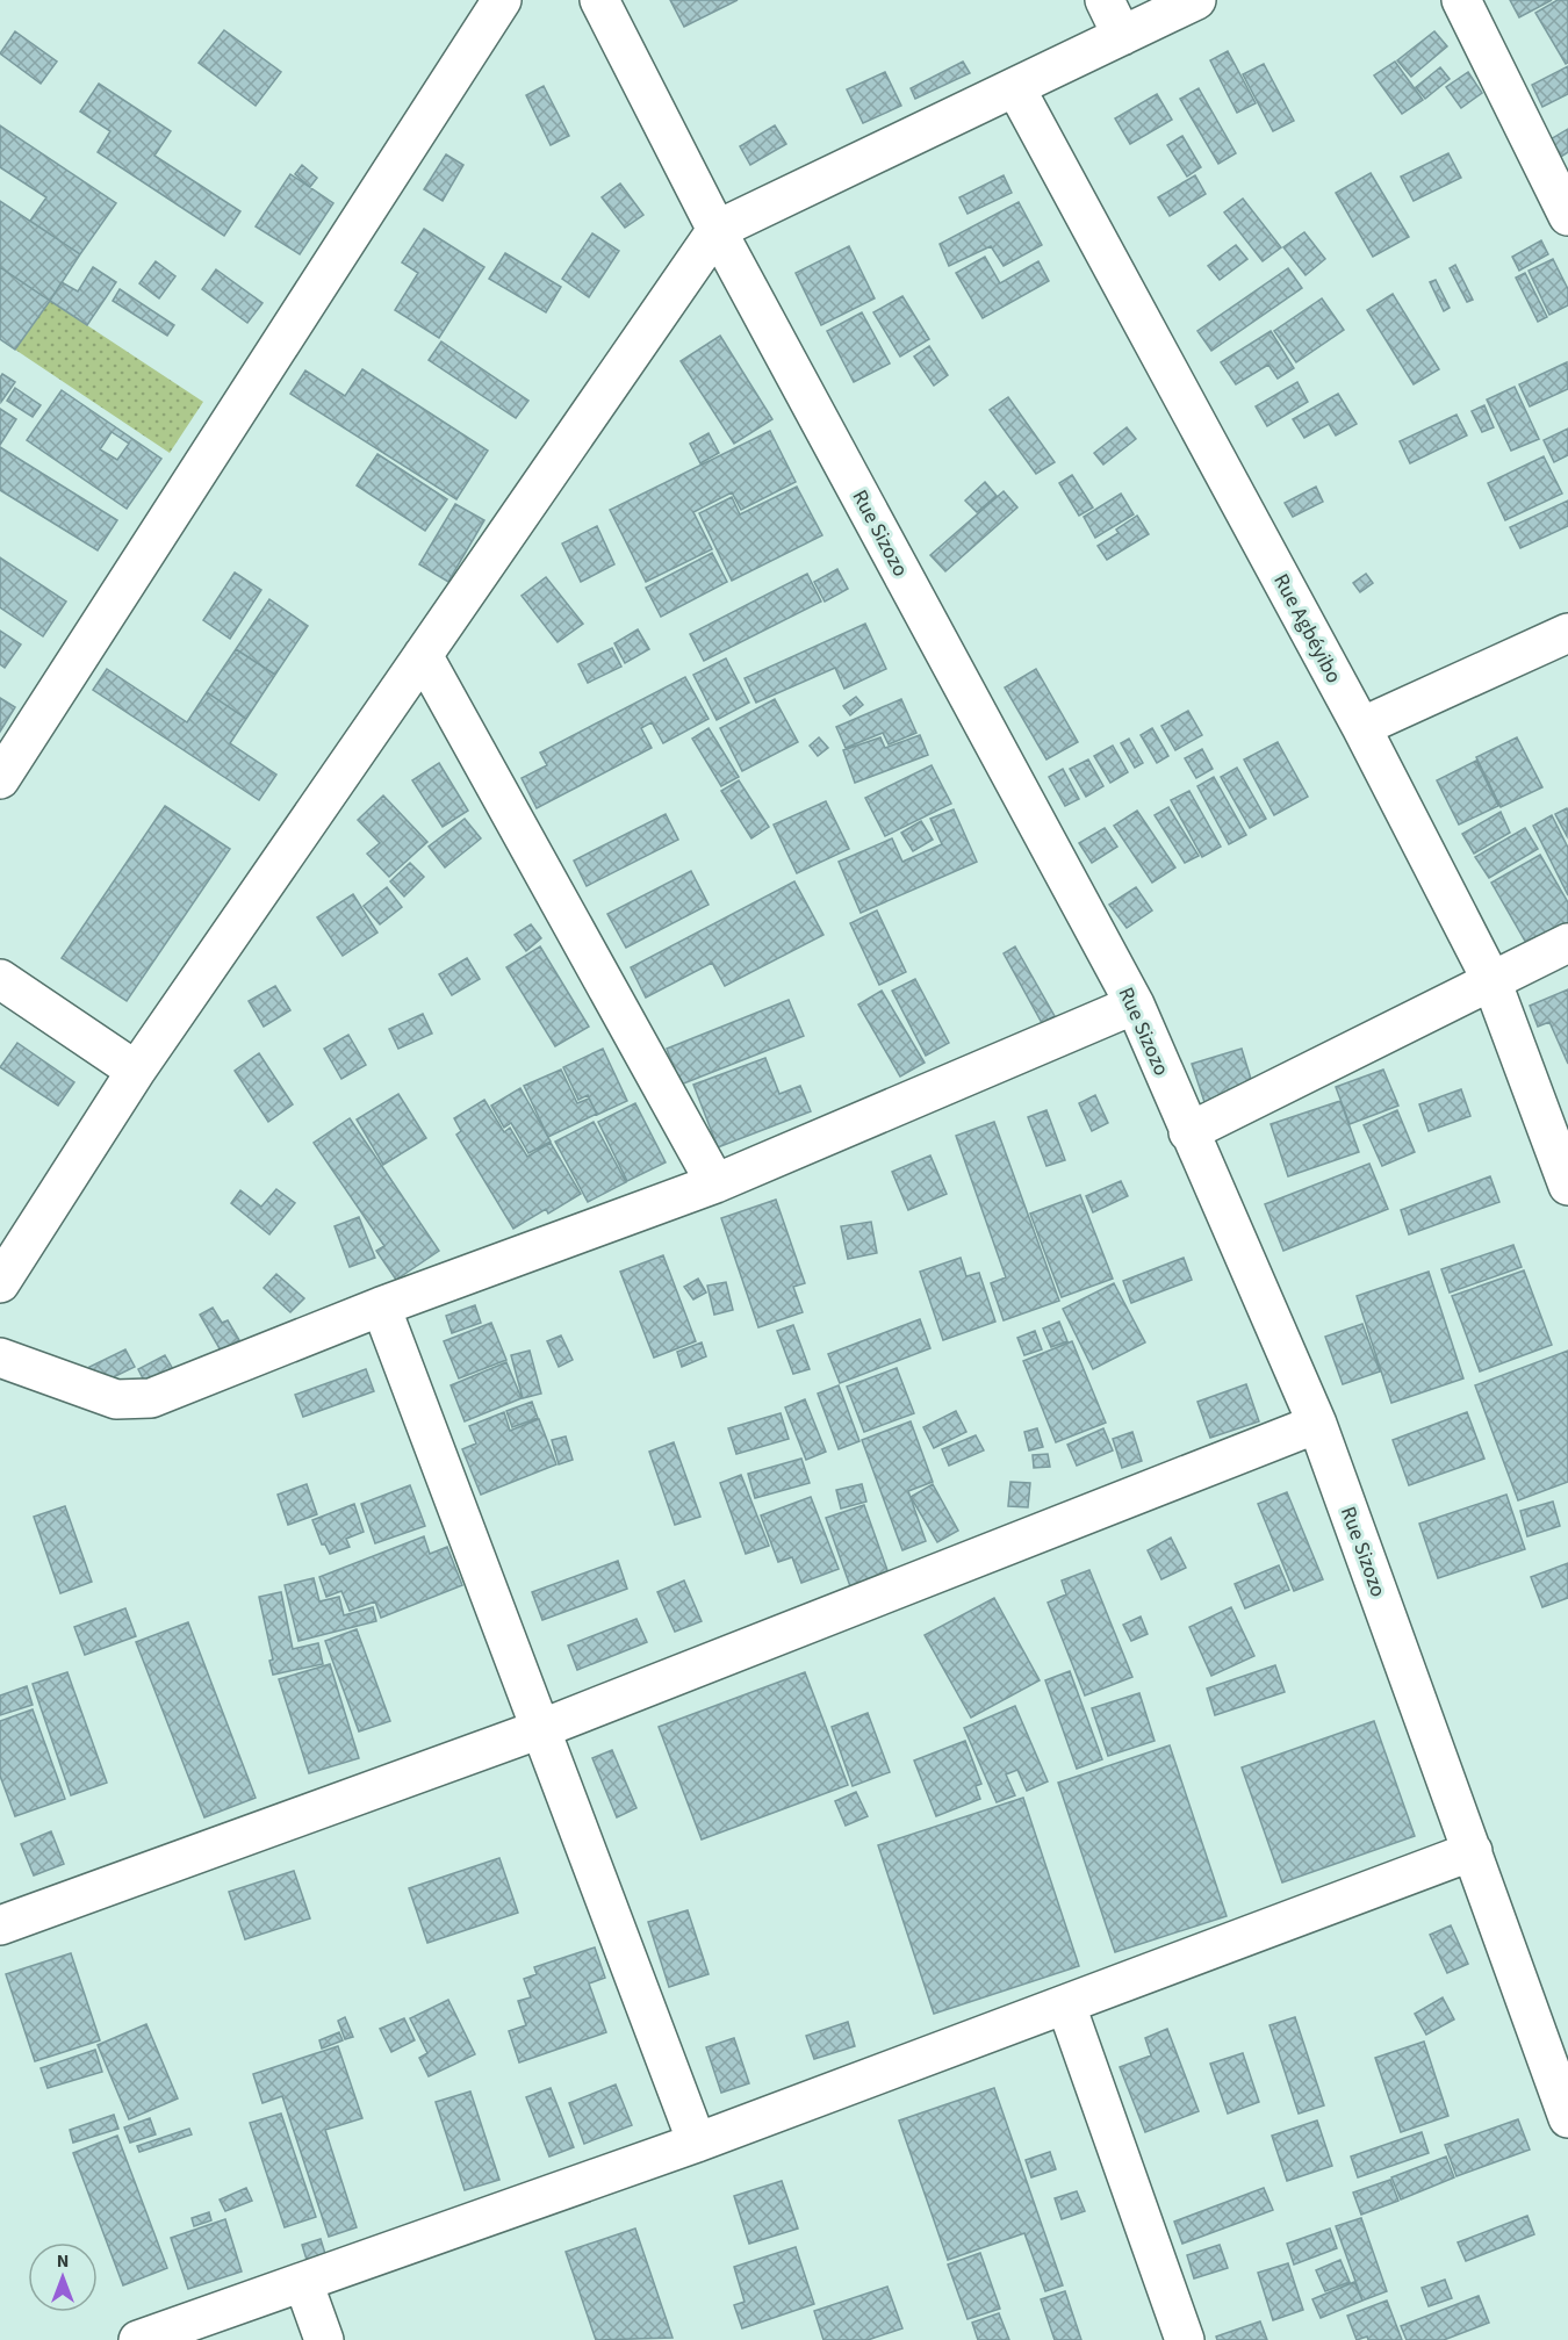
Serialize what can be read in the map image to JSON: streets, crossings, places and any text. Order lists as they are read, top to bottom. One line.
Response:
{"streets":{"street":["Rue Sizozo","Rue Agbéyibo"]},"north":"top"}
